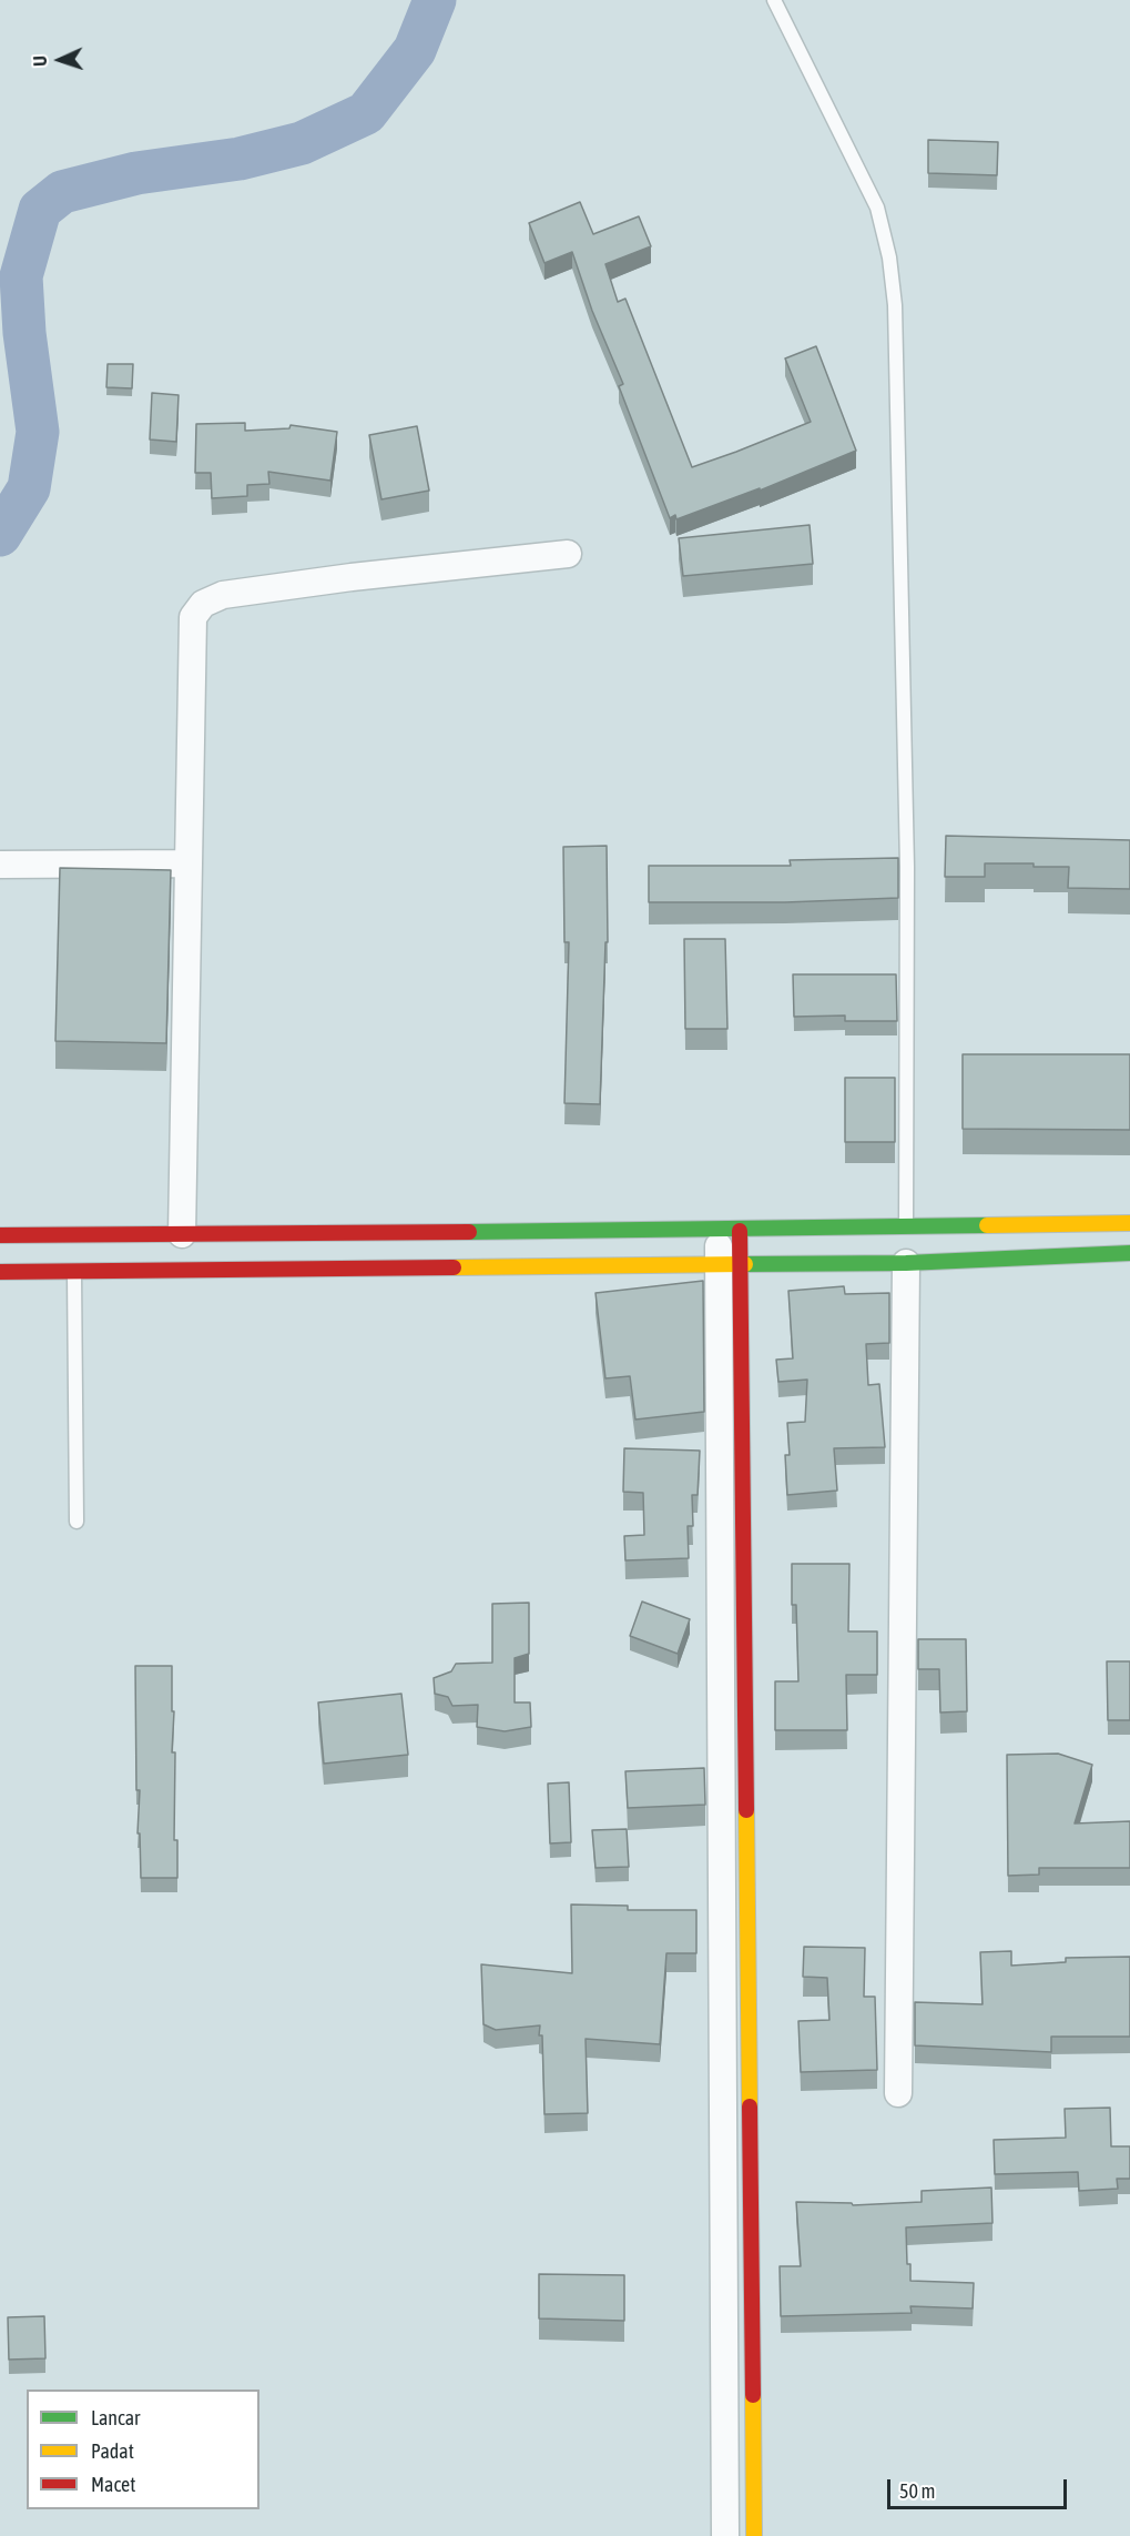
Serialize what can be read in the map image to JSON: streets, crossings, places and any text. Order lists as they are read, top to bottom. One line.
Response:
{"legend":["Lancar","Padat","Macet"],"scale_bar":"50 m","north":"left"}
